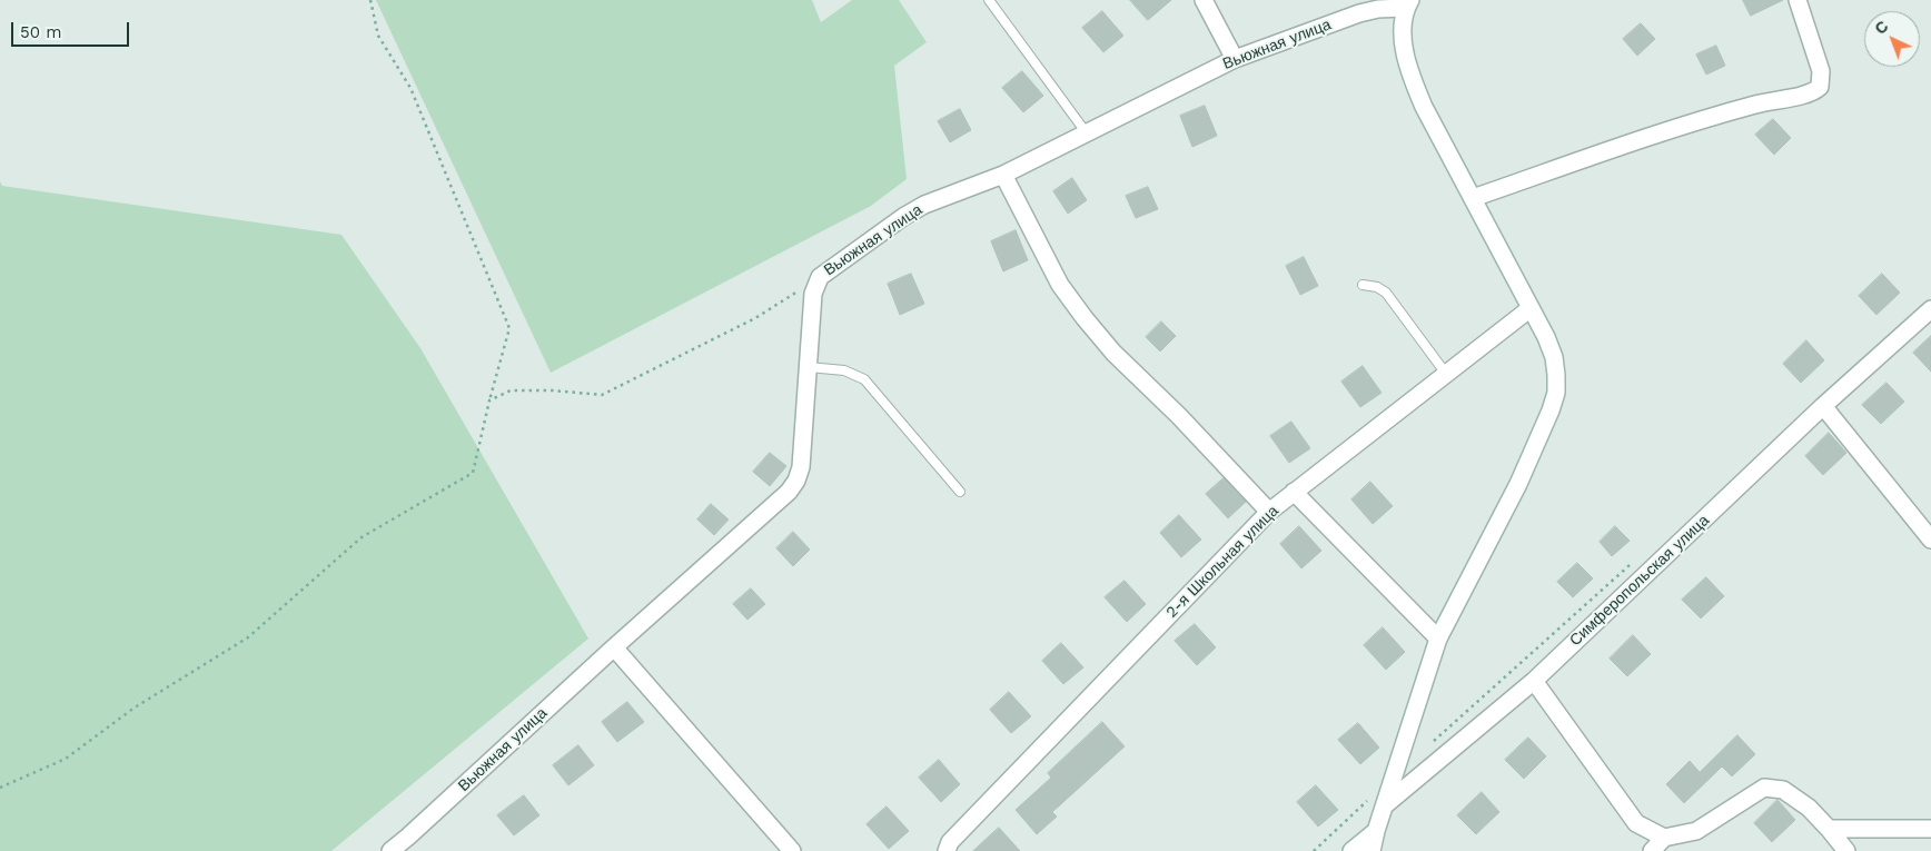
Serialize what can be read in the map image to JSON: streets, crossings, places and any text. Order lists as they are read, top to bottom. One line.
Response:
{"streets":{"street":["Вьюжная улица","2-я Школьная улица","Симферопольская улица"]},"scale_bar":"50 m","north":"top left"}
